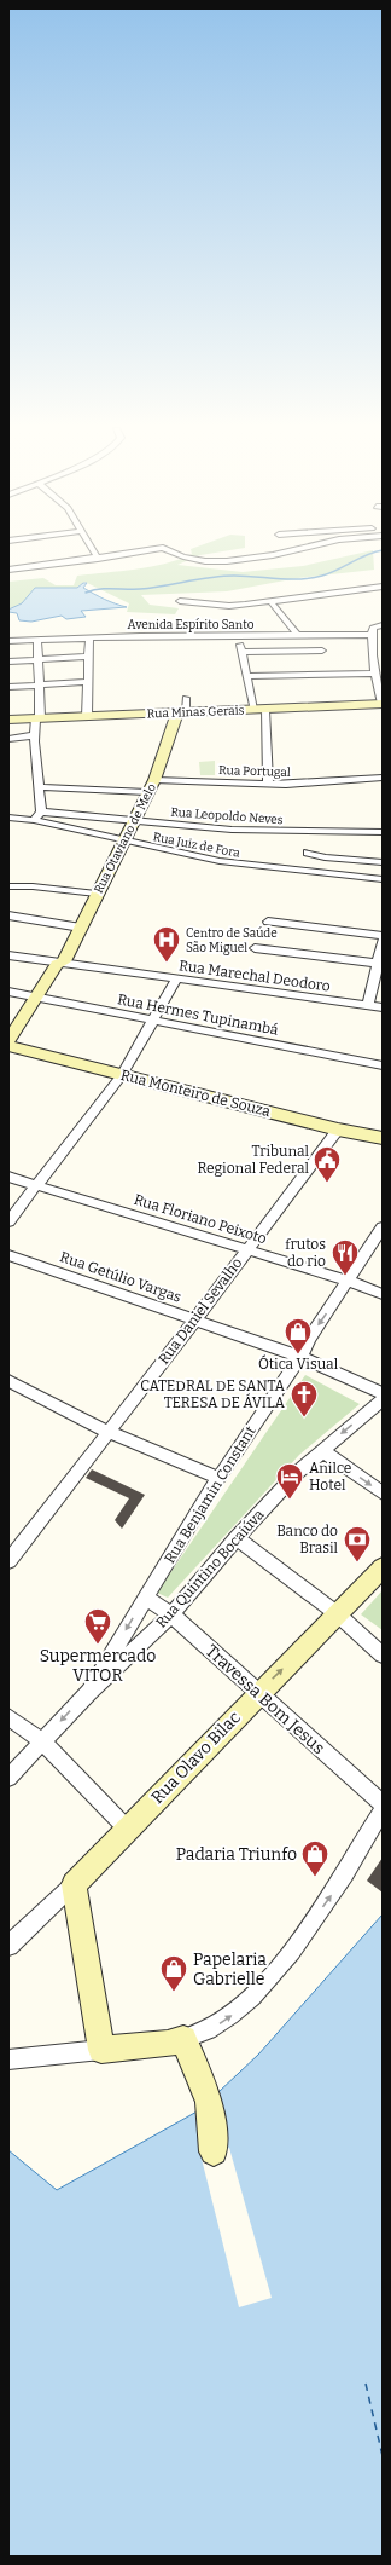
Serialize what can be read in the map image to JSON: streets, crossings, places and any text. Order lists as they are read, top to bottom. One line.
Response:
{"streets":{"street":["Avenida Espírito Santo","Rua Minas Gerais","Rua Portugal","Rua Leopoldo Neves","Rua Otaviano de Melo","Rua Juiz de Fora","Rua Marechal Deodoro","Rua Hermes Tupinambá","Rua Monteiro de Souza","Rua Floriano Peixoto","Rua Getúlio Vargas","Rua Daniel Sevalho","Rua Benjamin Constant","Rua Quintino Bocaiúva","Travessa Bom Jesus","Rua Olavo Bilac"]},"crossings":[["Rua Minas Gerais","Rua Otaviano de Melo"],["Rua Portugal","Rua Otaviano de Melo"],["Rua Leopoldo Neves","Rua Otaviano de Melo"],["Rua Leopoldo Neves","Rua Juiz de Fora"],["Rua Otaviano de Melo","Rua Juiz de Fora"],["Rua Otaviano de Melo","Rua Marechal Deodoro"],["Rua Otaviano de Melo","Rua Hermes Tupinambá"],["Rua Monteiro de Souza","Rua Daniel Sevalho"],["Rua Floriano Peixoto","Rua Daniel Sevalho"],["Rua Floriano Peixoto","Rua Benjamin Constant"],["Rua Getúlio Vargas","Rua Daniel Sevalho"],["Rua Getúlio Vargas","Rua Benjamin Constant"],["Rua Benjamin Constant","Rua Quintino Bocaiúva"],["Rua Benjamin Constant","Travessa Bom Jesus"],["Rua Quintino Bocaiúva","Travessa Bom Jesus"],["Travessa Bom Jesus","Rua Olavo Bilac"]],"one_way":["Rua Benjamin Constant"],"places":{"hospital":["Centro de Saúde São Miguel"],"public building":["Tribunal Regional Federal"],"restaurant":["frutos do rio"],"shop":["Ótica Visual","Padaria Triunfo","Papelaria Gabrielle"],"church":["CATEDRAL DE SANTA TERESA DE ÁVILA"],"hotel":["Anilce Hotel"],"bank":["Banco do Brasil"],"supermarket":["Supermercado VITOR"]}}
